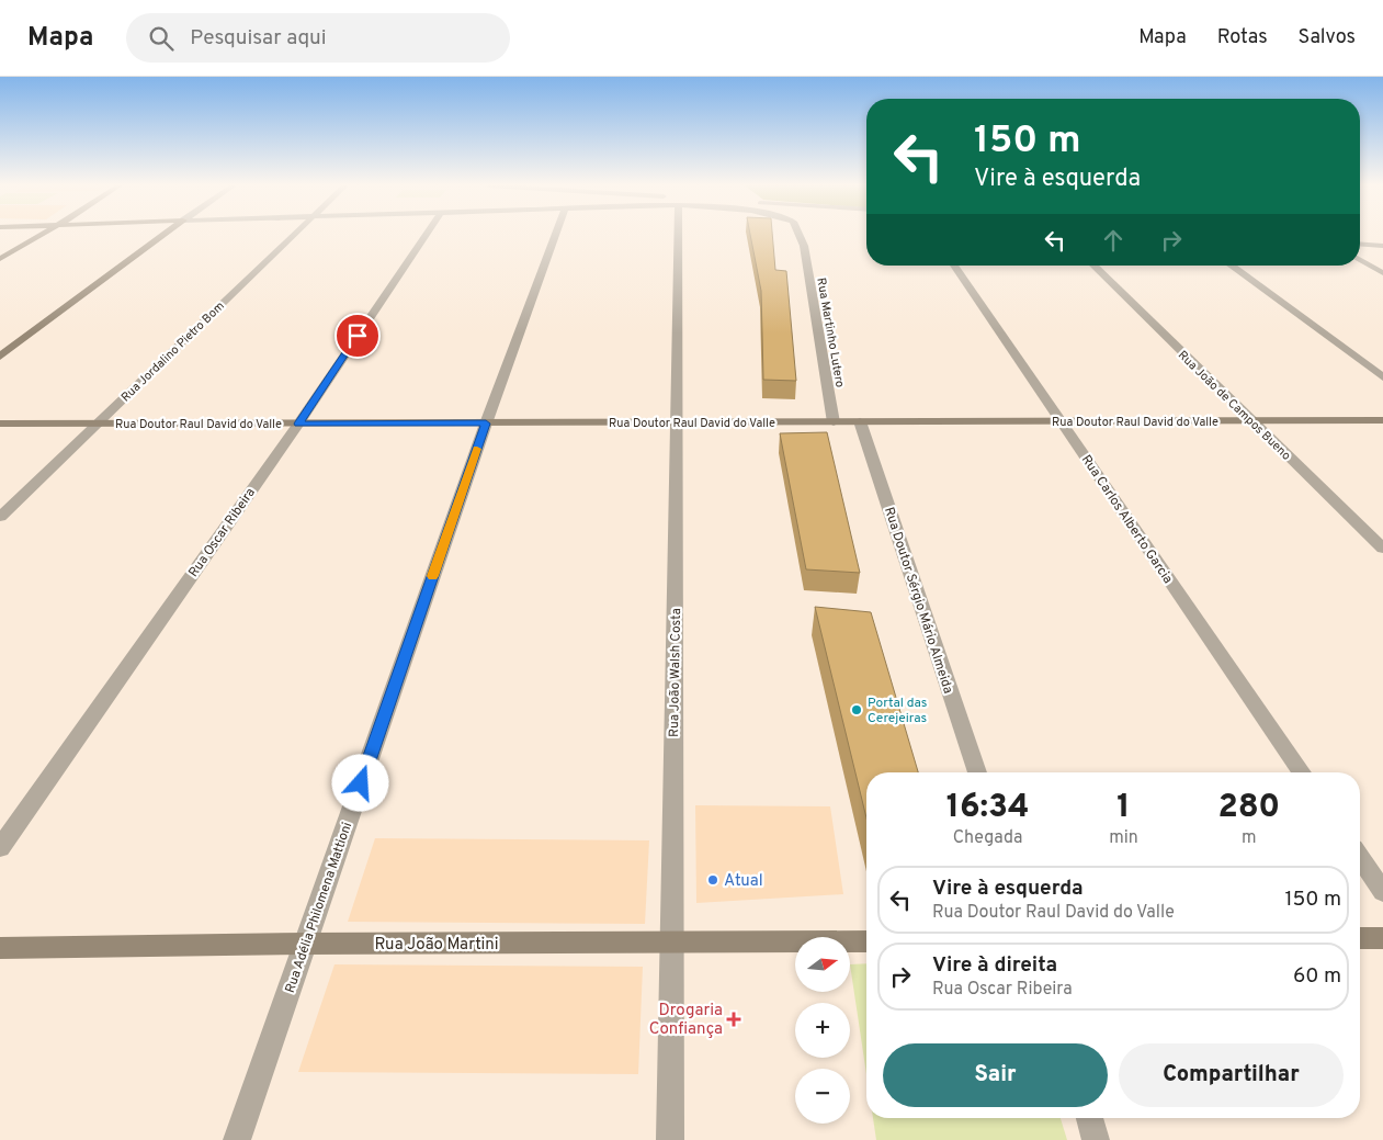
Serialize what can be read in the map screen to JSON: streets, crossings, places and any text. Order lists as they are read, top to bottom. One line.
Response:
{"streets":{"street":["Rua Martinho Lutero","Rua Jordalino Pietro Bom","Rua João de Campos Bueno","Rua Doutor Raul David do Valle","Rua Carlos Alberto Garcia","Rua Oscar Ribeira","Rua Doutor Sérgio Mário Almeida","Rua João Walsh Costa","Rua Adélia Philomena Mattioni","Rua João Martini"]},"crossings":[["Rua Martinho Lutero","Rua Doutor Raul David do Valle"],["Rua Jordalino Pietro Bom","Rua Doutor Raul David do Valle"],["Rua João de Campos Bueno","Rua Doutor Raul David do Valle"],["Rua Doutor Raul David do Valle","Rua Carlos Alberto Garcia"],["Rua Doutor Raul David do Valle","Rua Oscar Ribeira"],["Rua Doutor Raul David do Valle","Rua Doutor Sérgio Mário Almeida"],["Rua Doutor Raul David do Valle","Rua João Walsh Costa"],["Rua Doutor Raul David do Valle","Rua Adélia Philomena Mattioni"],["Rua João Walsh Costa","Rua João Martini"],["Rua Adélia Philomena Mattioni","Rua João Martini"]],"places":{"other":["Portal das Cerejeiras","Atual"],"health":["Drogaria Confiança"]},"north":"right","page":{"header":"Mapa","search":"Pesquisar aqui","nav":["Mapa","Rotas","Salvos"],"turn":["150 m","Vire à esquerda"],"eta":["16:34","Chegada","1","min","280","m"],"list":[{"name":"Vire à esquerda","note":"Rua Doutor Raul David do Valle","value":"150 m"},{"name":"Vire à direita","note":"Rua Oscar Ribeira","value":"60 m"}],"map_buttons":["+","−"],"buttons":["Sair","Compartilhar"]}}
